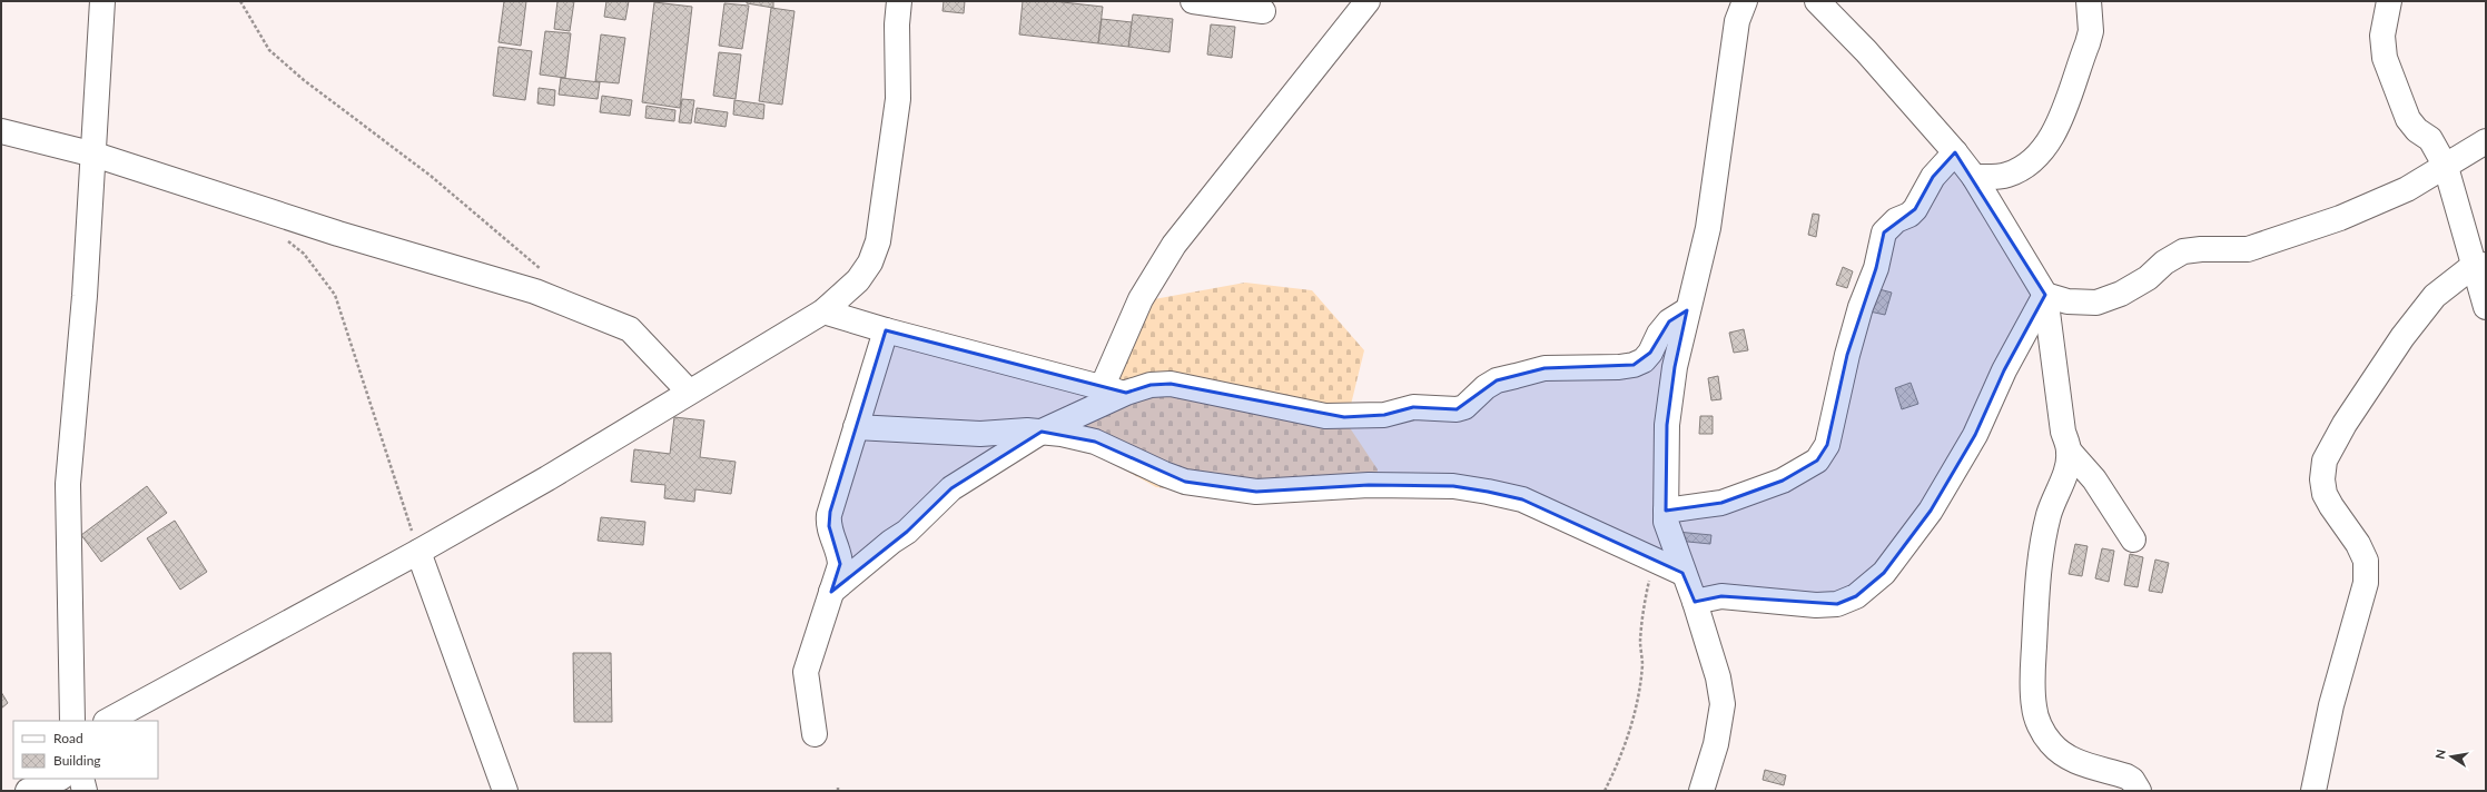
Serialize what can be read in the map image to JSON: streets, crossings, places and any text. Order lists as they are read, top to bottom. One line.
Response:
{"legend":["Road","Building"],"north":"left"}
